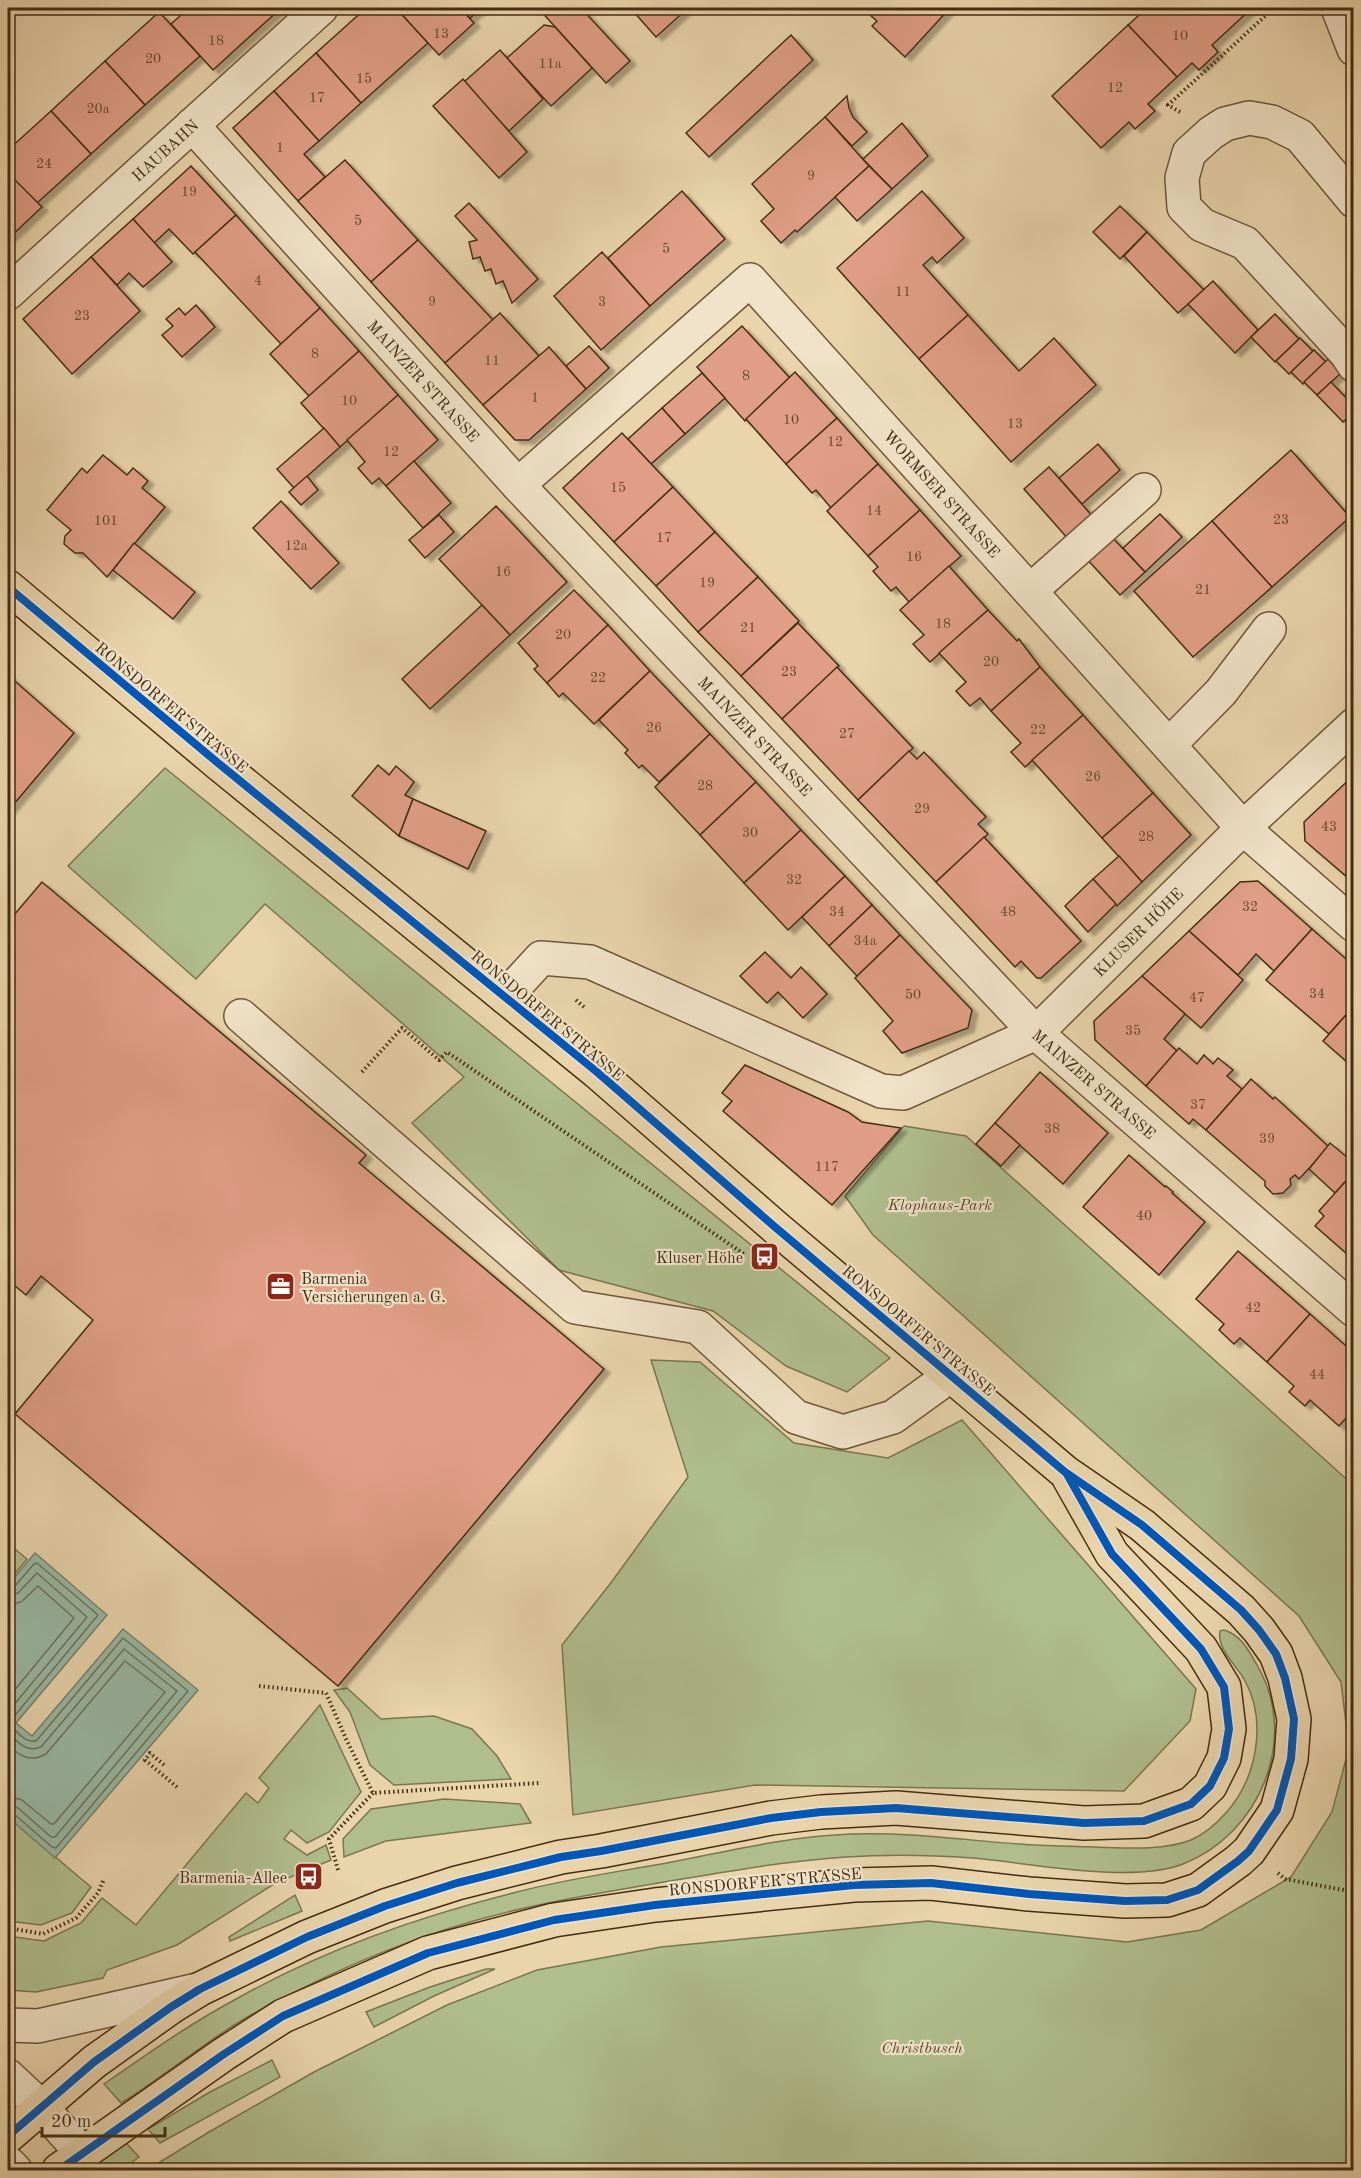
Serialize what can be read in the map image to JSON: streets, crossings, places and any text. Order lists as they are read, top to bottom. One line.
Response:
{"streets":{"main road":["RONSDORFER STRASSE"],"street":["HAUBAHN","MAINZER STRASSE","WORMSER STRASSE","KLUSER HÖHE"]},"crossings":[["HAUBAHN","MAINZER STRASSE"],["MAINZER STRASSE","WORMSER STRASSE"],["MAINZER STRASSE","KLUSER HÖHE"],["WORMSER STRASSE","KLUSER HÖHE"],["RONSDORFER STRASSE","KLUSER HÖHE"]],"parks":["Klophaus-Park","Christbusch"],"places":{"bus stop":["Kluser Höhe","Barmenia-Allee"],"office":["Barmenia Versicherungen a. G."]},"house_numbers":["13","10","18","20","11a","15","12","17","20a","1","24","9","19","5","5","4","11","9","3","23","8","11","8","1","10","10","13","12","12","15","14","23","101","17","12a","16","16","19","21","18","21","20","20","23","22","26","22","27","26","28","29","43","30","28","32","32","34","48","34a","34","50","47","35","37","38","39","117","40","42","44"],"scale_bar":"20 m"}
